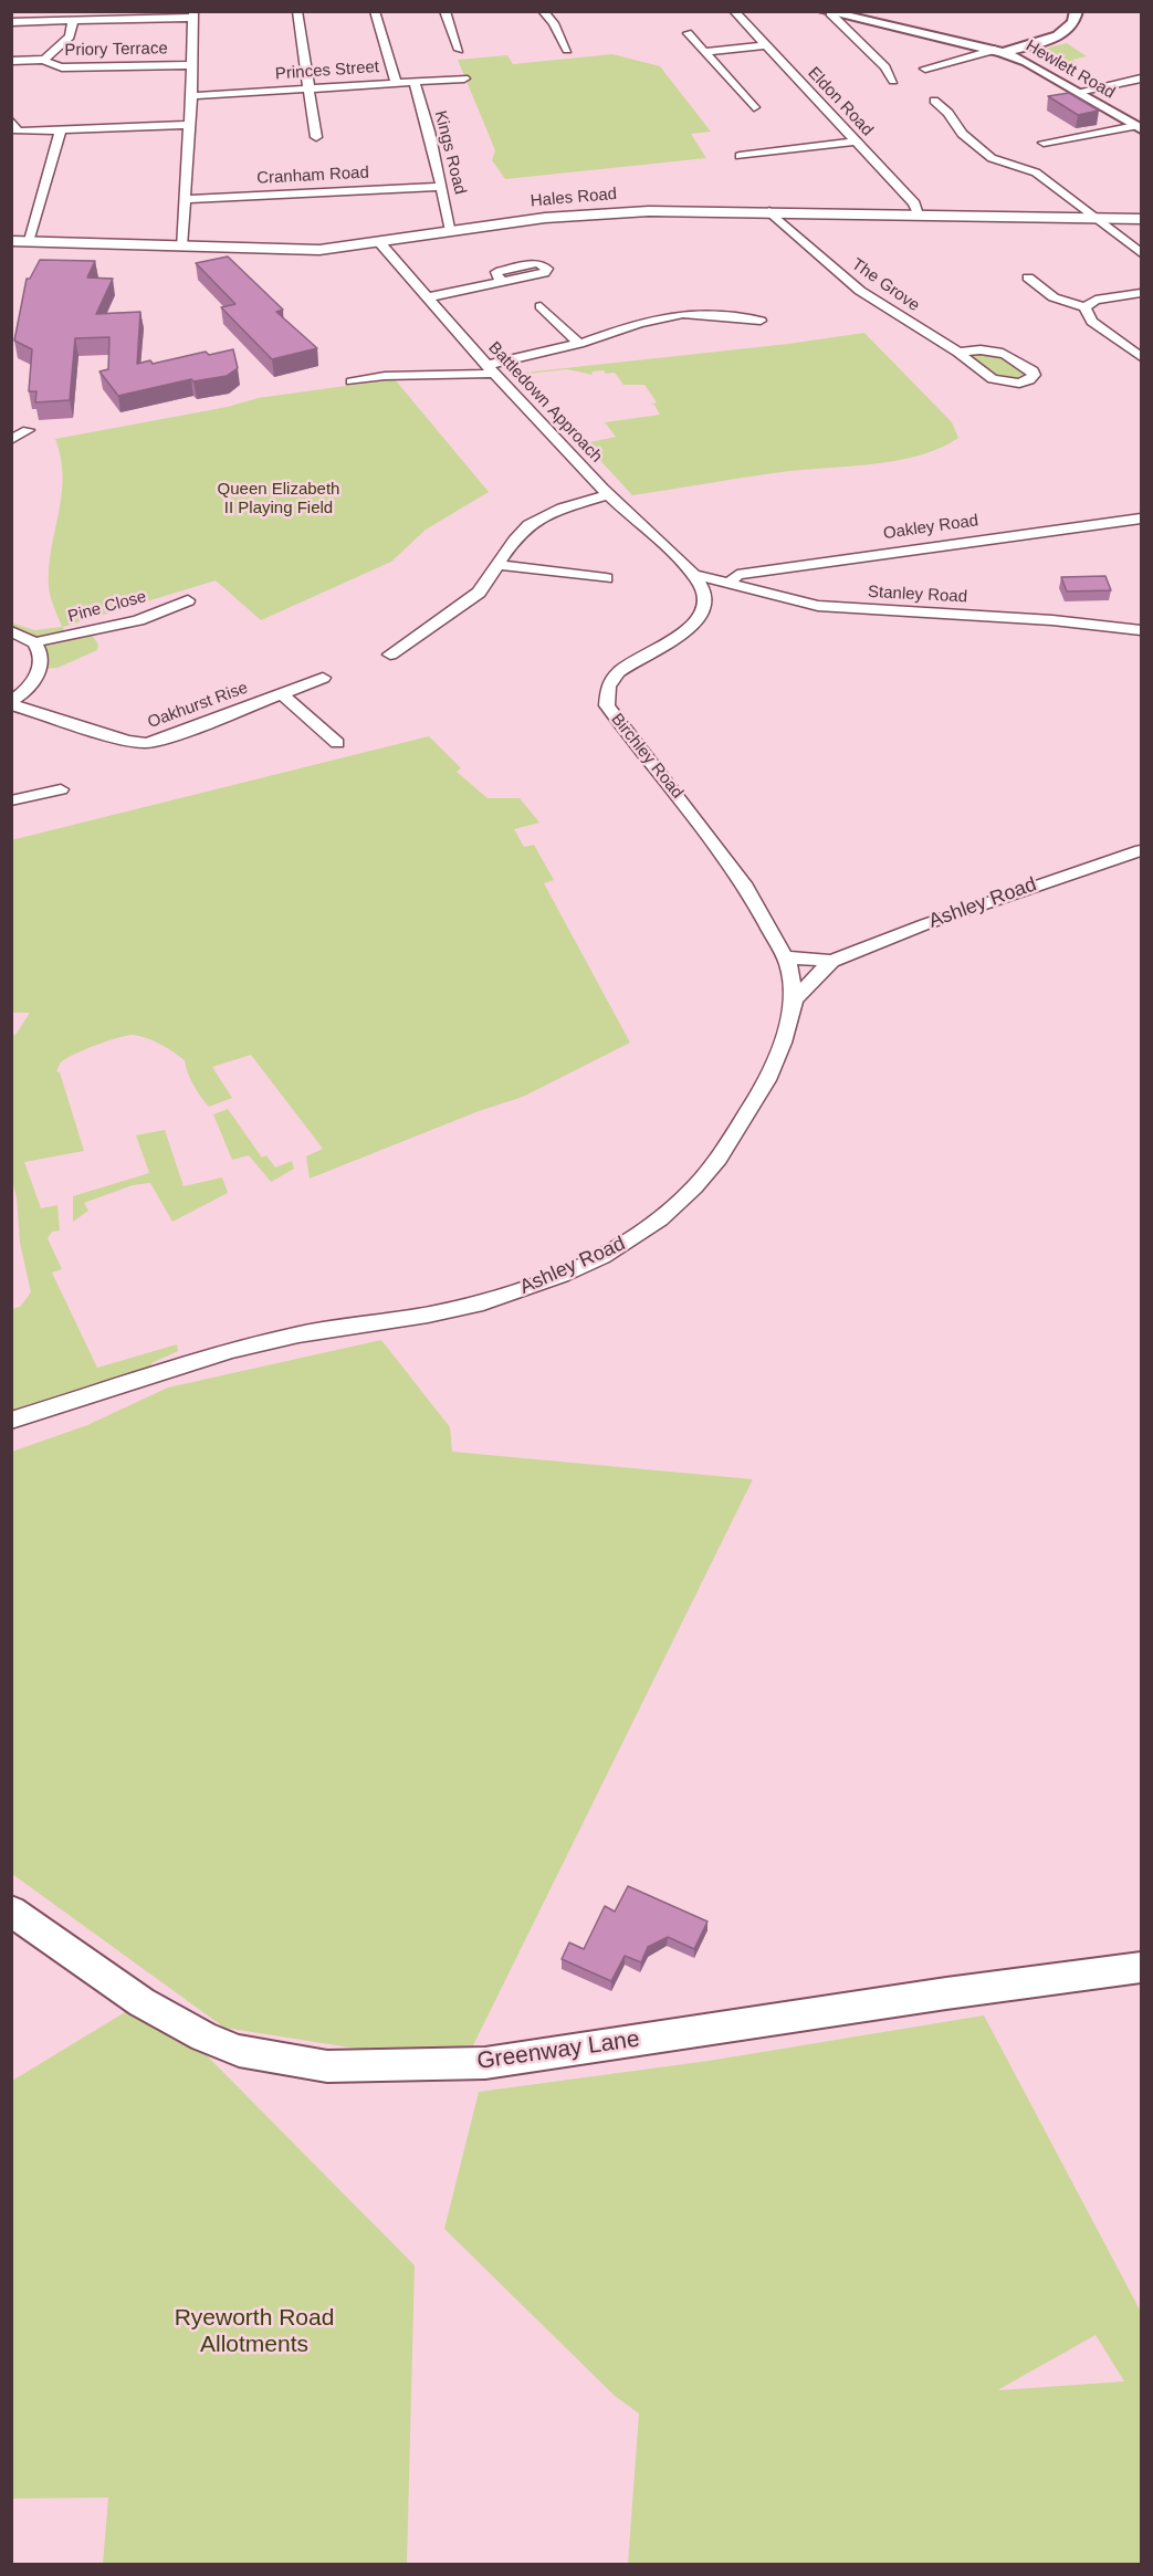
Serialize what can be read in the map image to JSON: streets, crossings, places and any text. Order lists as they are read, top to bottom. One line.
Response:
{"streets":{"main road":["Hales Road"],"street":["Priory Terrace","Hewlett Road","Princes Street","Eldon Road","Kings Road","Cranham Road","The Grove","Battledown Approach","Oakley Road","Stanley Road","Pine Close","Oakhurst Rise","Birchley Road","Ashley Road","Greenway Lane"]},"crossings":[["Princes Street","Kings Road"],["Eldon Road","Hales Road"],["Kings Road","Cranham Road"],["Kings Road","Hales Road"],["Hales Road","The Grove"],["Hales Road","Battledown Approach"],["Battledown Approach","Stanley Road"],["Battledown Approach","Birchley Road"],["Oakley Road","Stanley Road"],["Stanley Road","Birchley Road"],["Birchley Road","Ashley Road"]],"parks":["Queen Elizabeth II Playing Field","Ryeworth Road Allotments"]}
